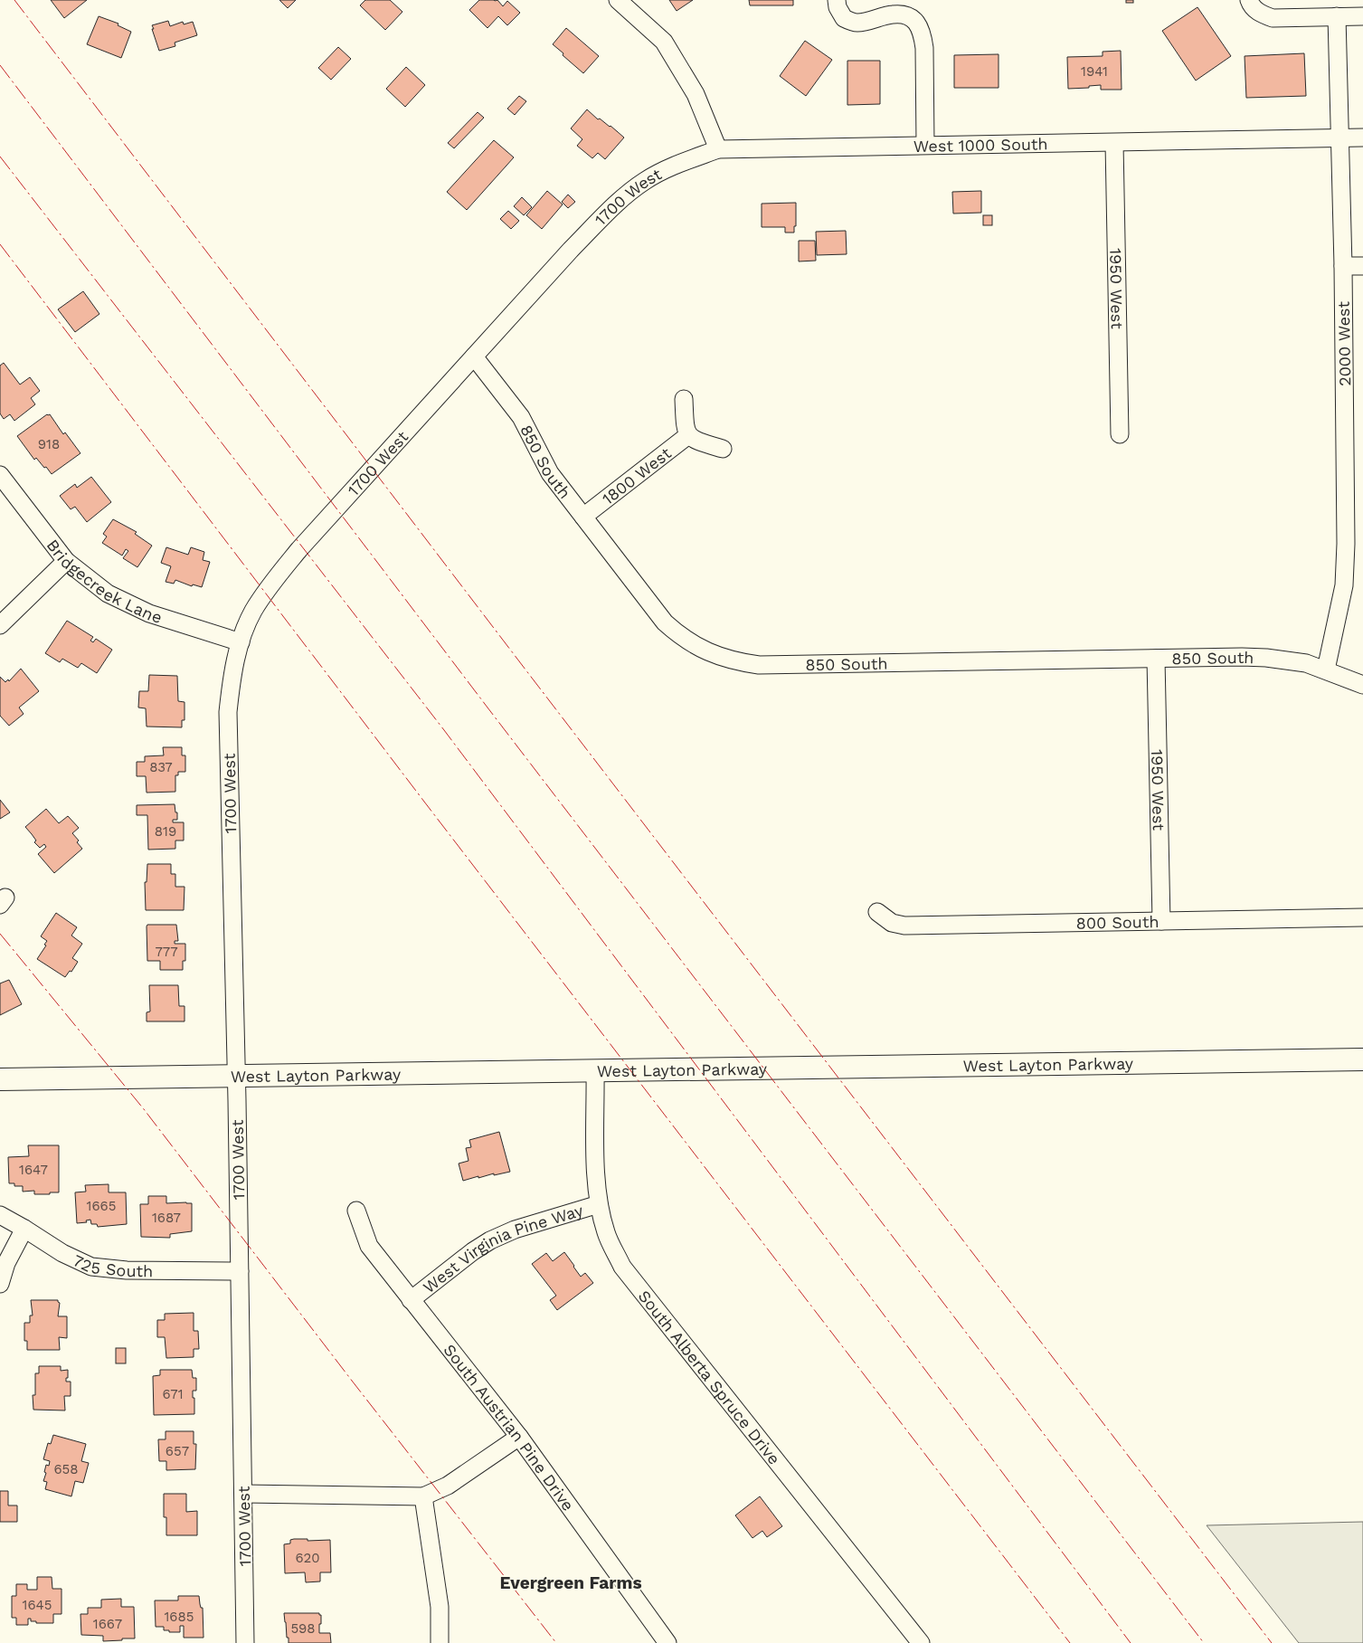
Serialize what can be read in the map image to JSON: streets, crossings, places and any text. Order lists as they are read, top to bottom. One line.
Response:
{"streets":{"main road":["West Layton Parkway"],"street":["West 1000 South","1700 West","1950 West","2000 West","850 South","1800 West","Bridgecreek Lane","800 South","West Virginia Pine Way","725 South","South Alberta Spruce Drive","South Austrian Pine Drive"]},"crossings":[["West 1000 South","1700 West"],["West 1000 South","1950 West"],["West 1000 South","2000 West"],["1700 West","850 South"],["1700 West","Bridgecreek Lane"],["1700 West","West Layton Parkway"],["1700 West","725 South"],["1950 West","850 South"],["1950 West","800 South"],["2000 West","850 South"],["850 South","1800 West"],["West Layton Parkway","South Alberta Spruce Drive"],["West Virginia Pine Way","South Alberta Spruce Drive"],["West Virginia Pine Way","South Austrian Pine Drive"]],"districts":["Evergreen Farms"],"house_numbers":["1941","918","837","819","777","1647","1665","1687","671","657","658","620","1645","1685","1667","598"]}
